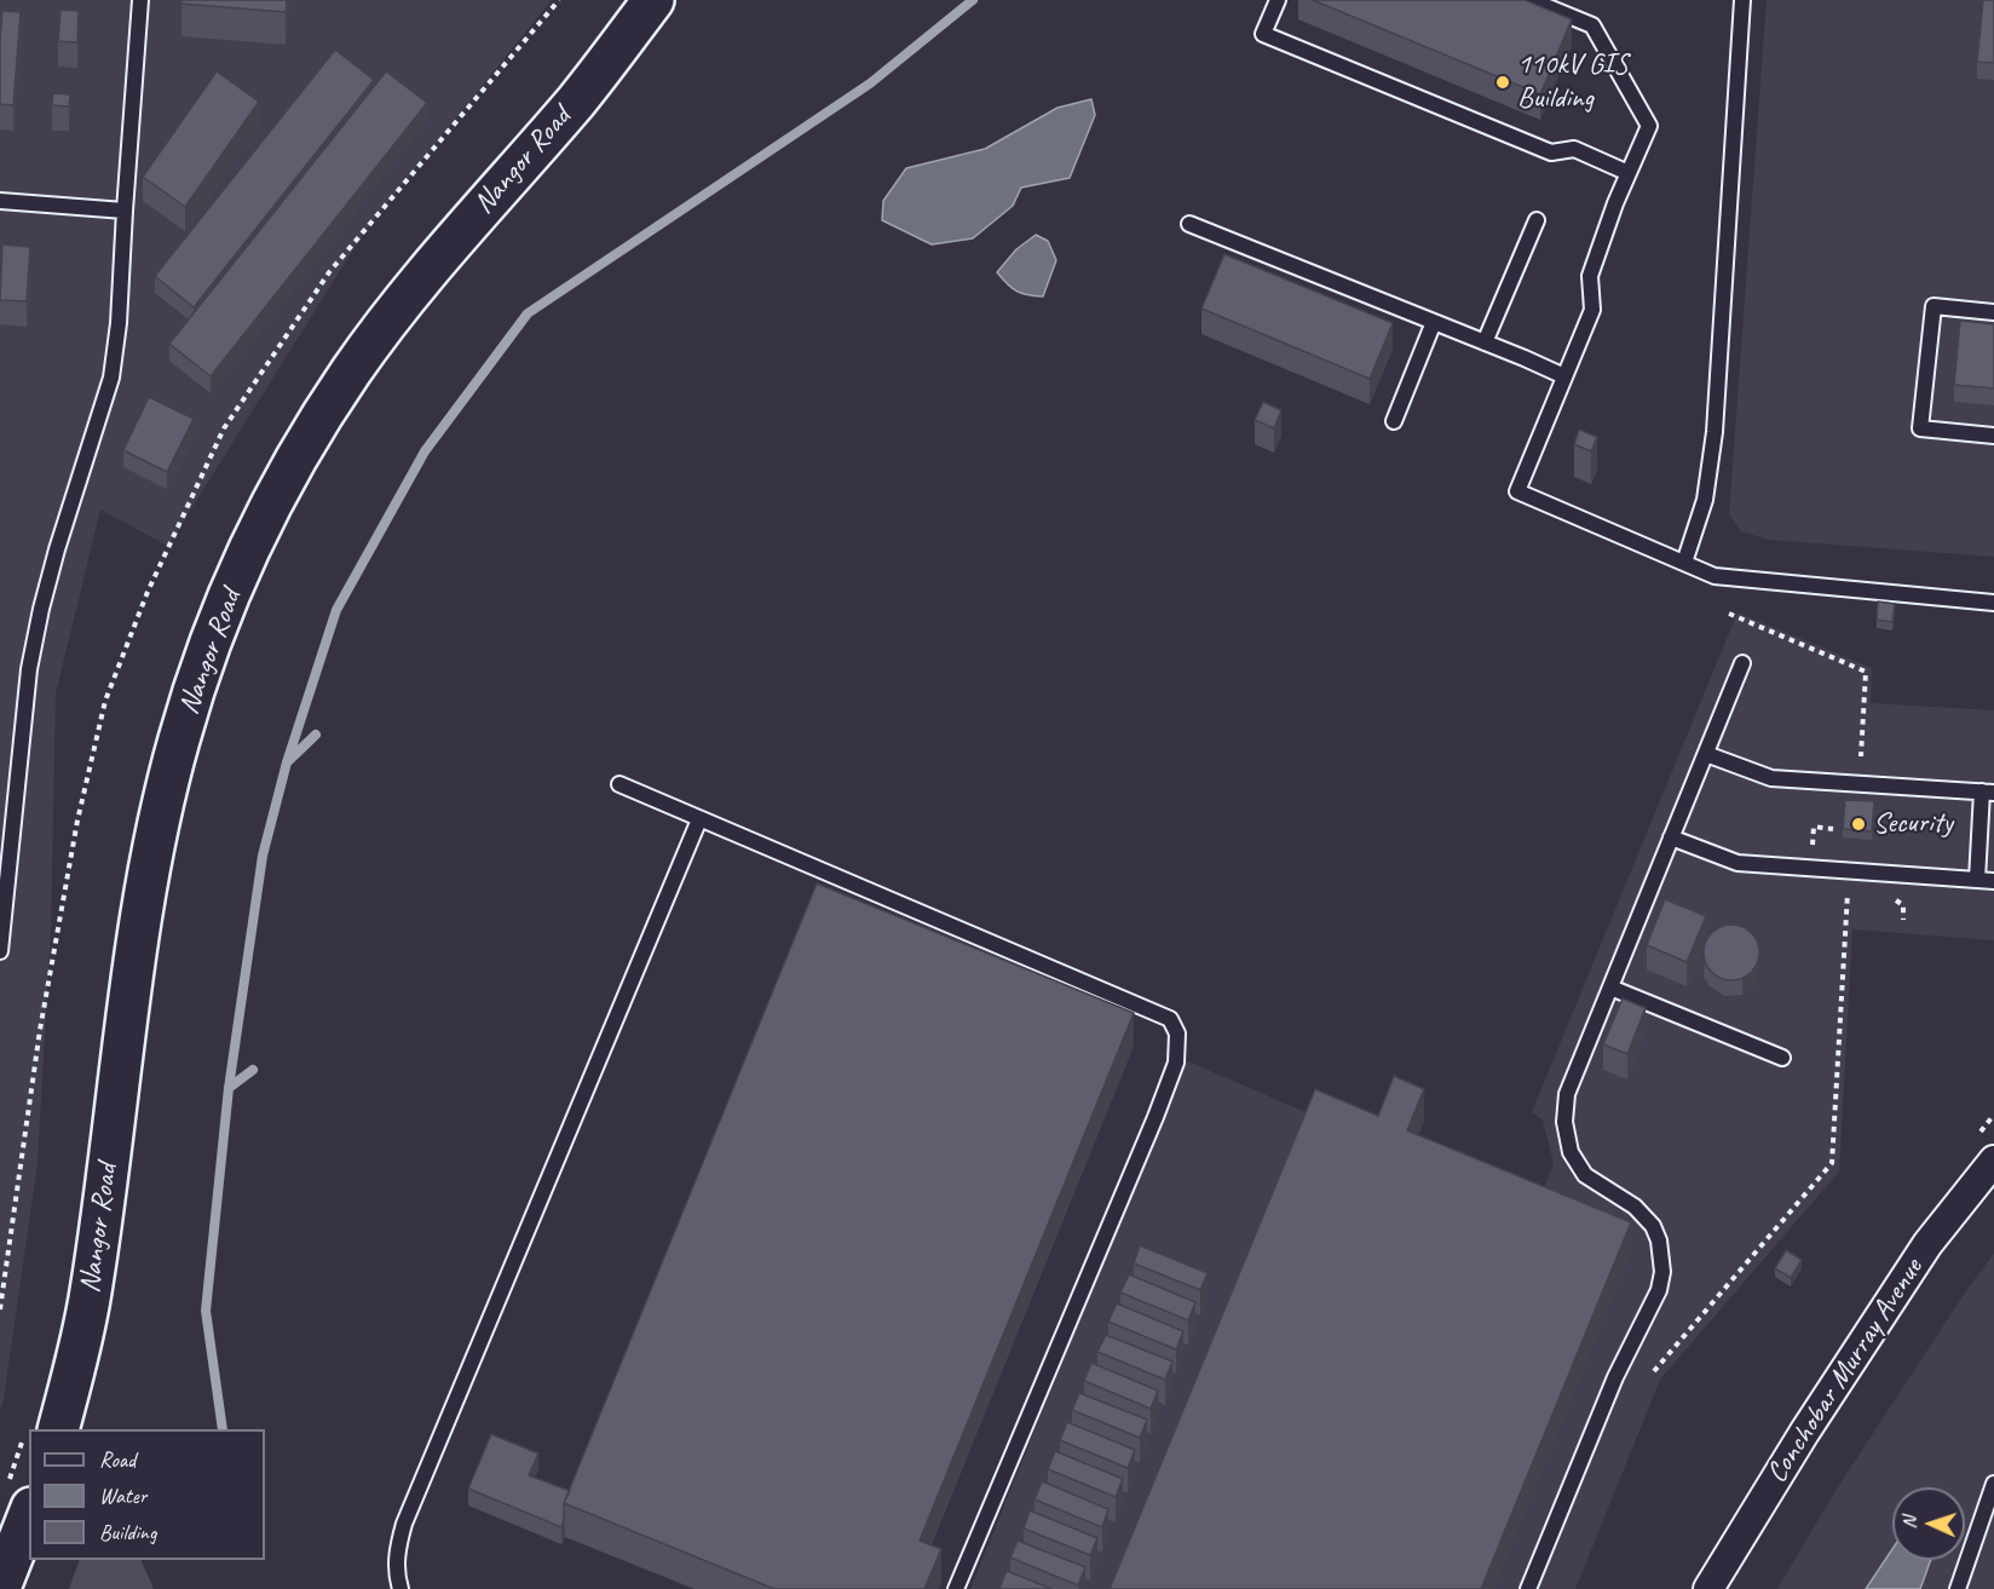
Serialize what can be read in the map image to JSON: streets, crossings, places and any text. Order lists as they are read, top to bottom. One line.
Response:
{"streets":{"main road":["Nangor Road"],"street":["Conchobar Murray Avenue"]},"places":["110kV GIS Building","Security"],"legend":["Road","Water","Building"],"north":"left"}
